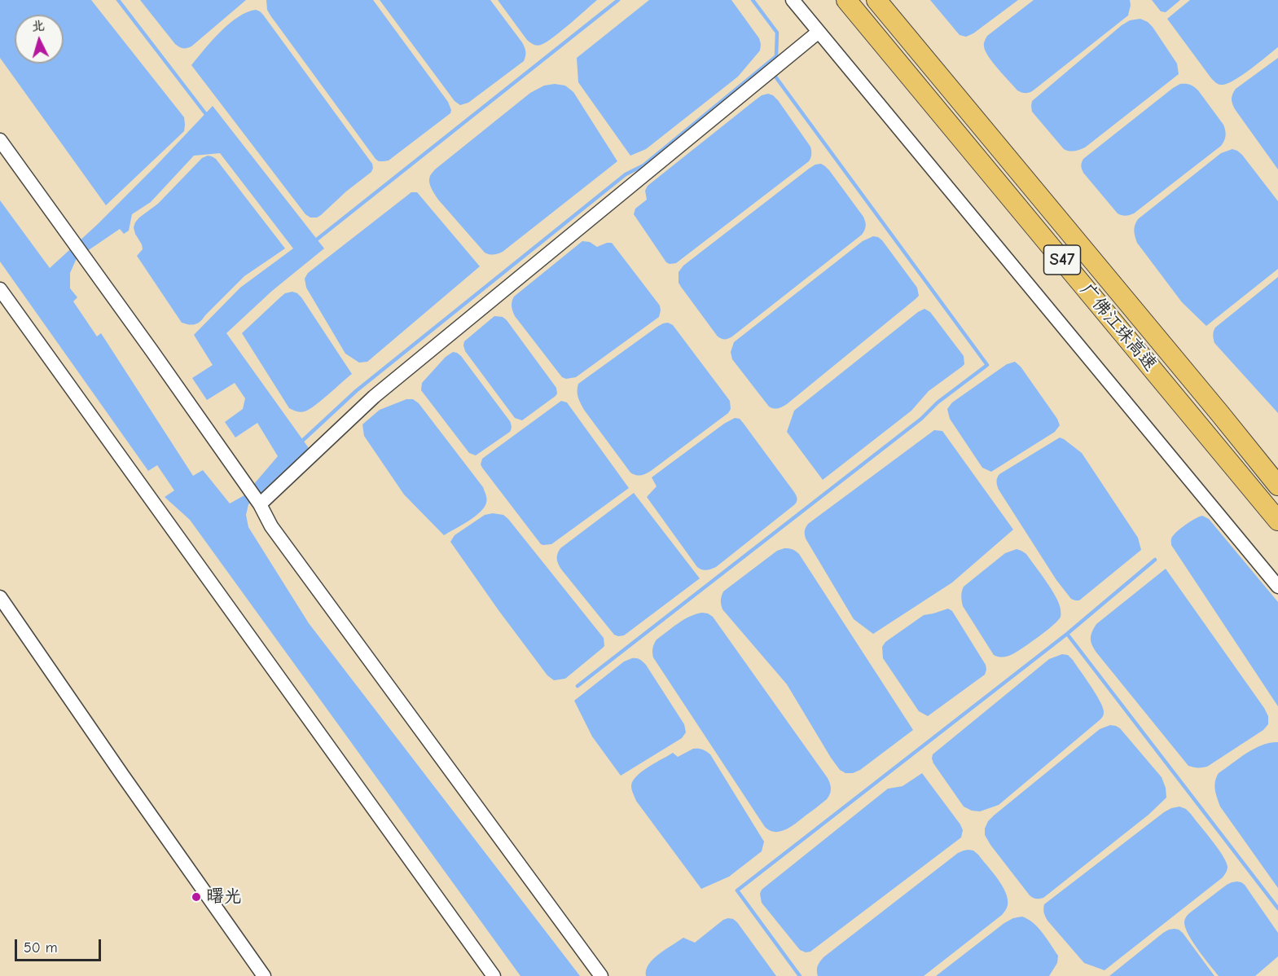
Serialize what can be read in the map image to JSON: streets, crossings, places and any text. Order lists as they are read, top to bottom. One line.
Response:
{"streets":{"highway":["S47","广佛江珠高速"]},"places":["曙光"],"scale_bar":"50 m","north":"top"}
